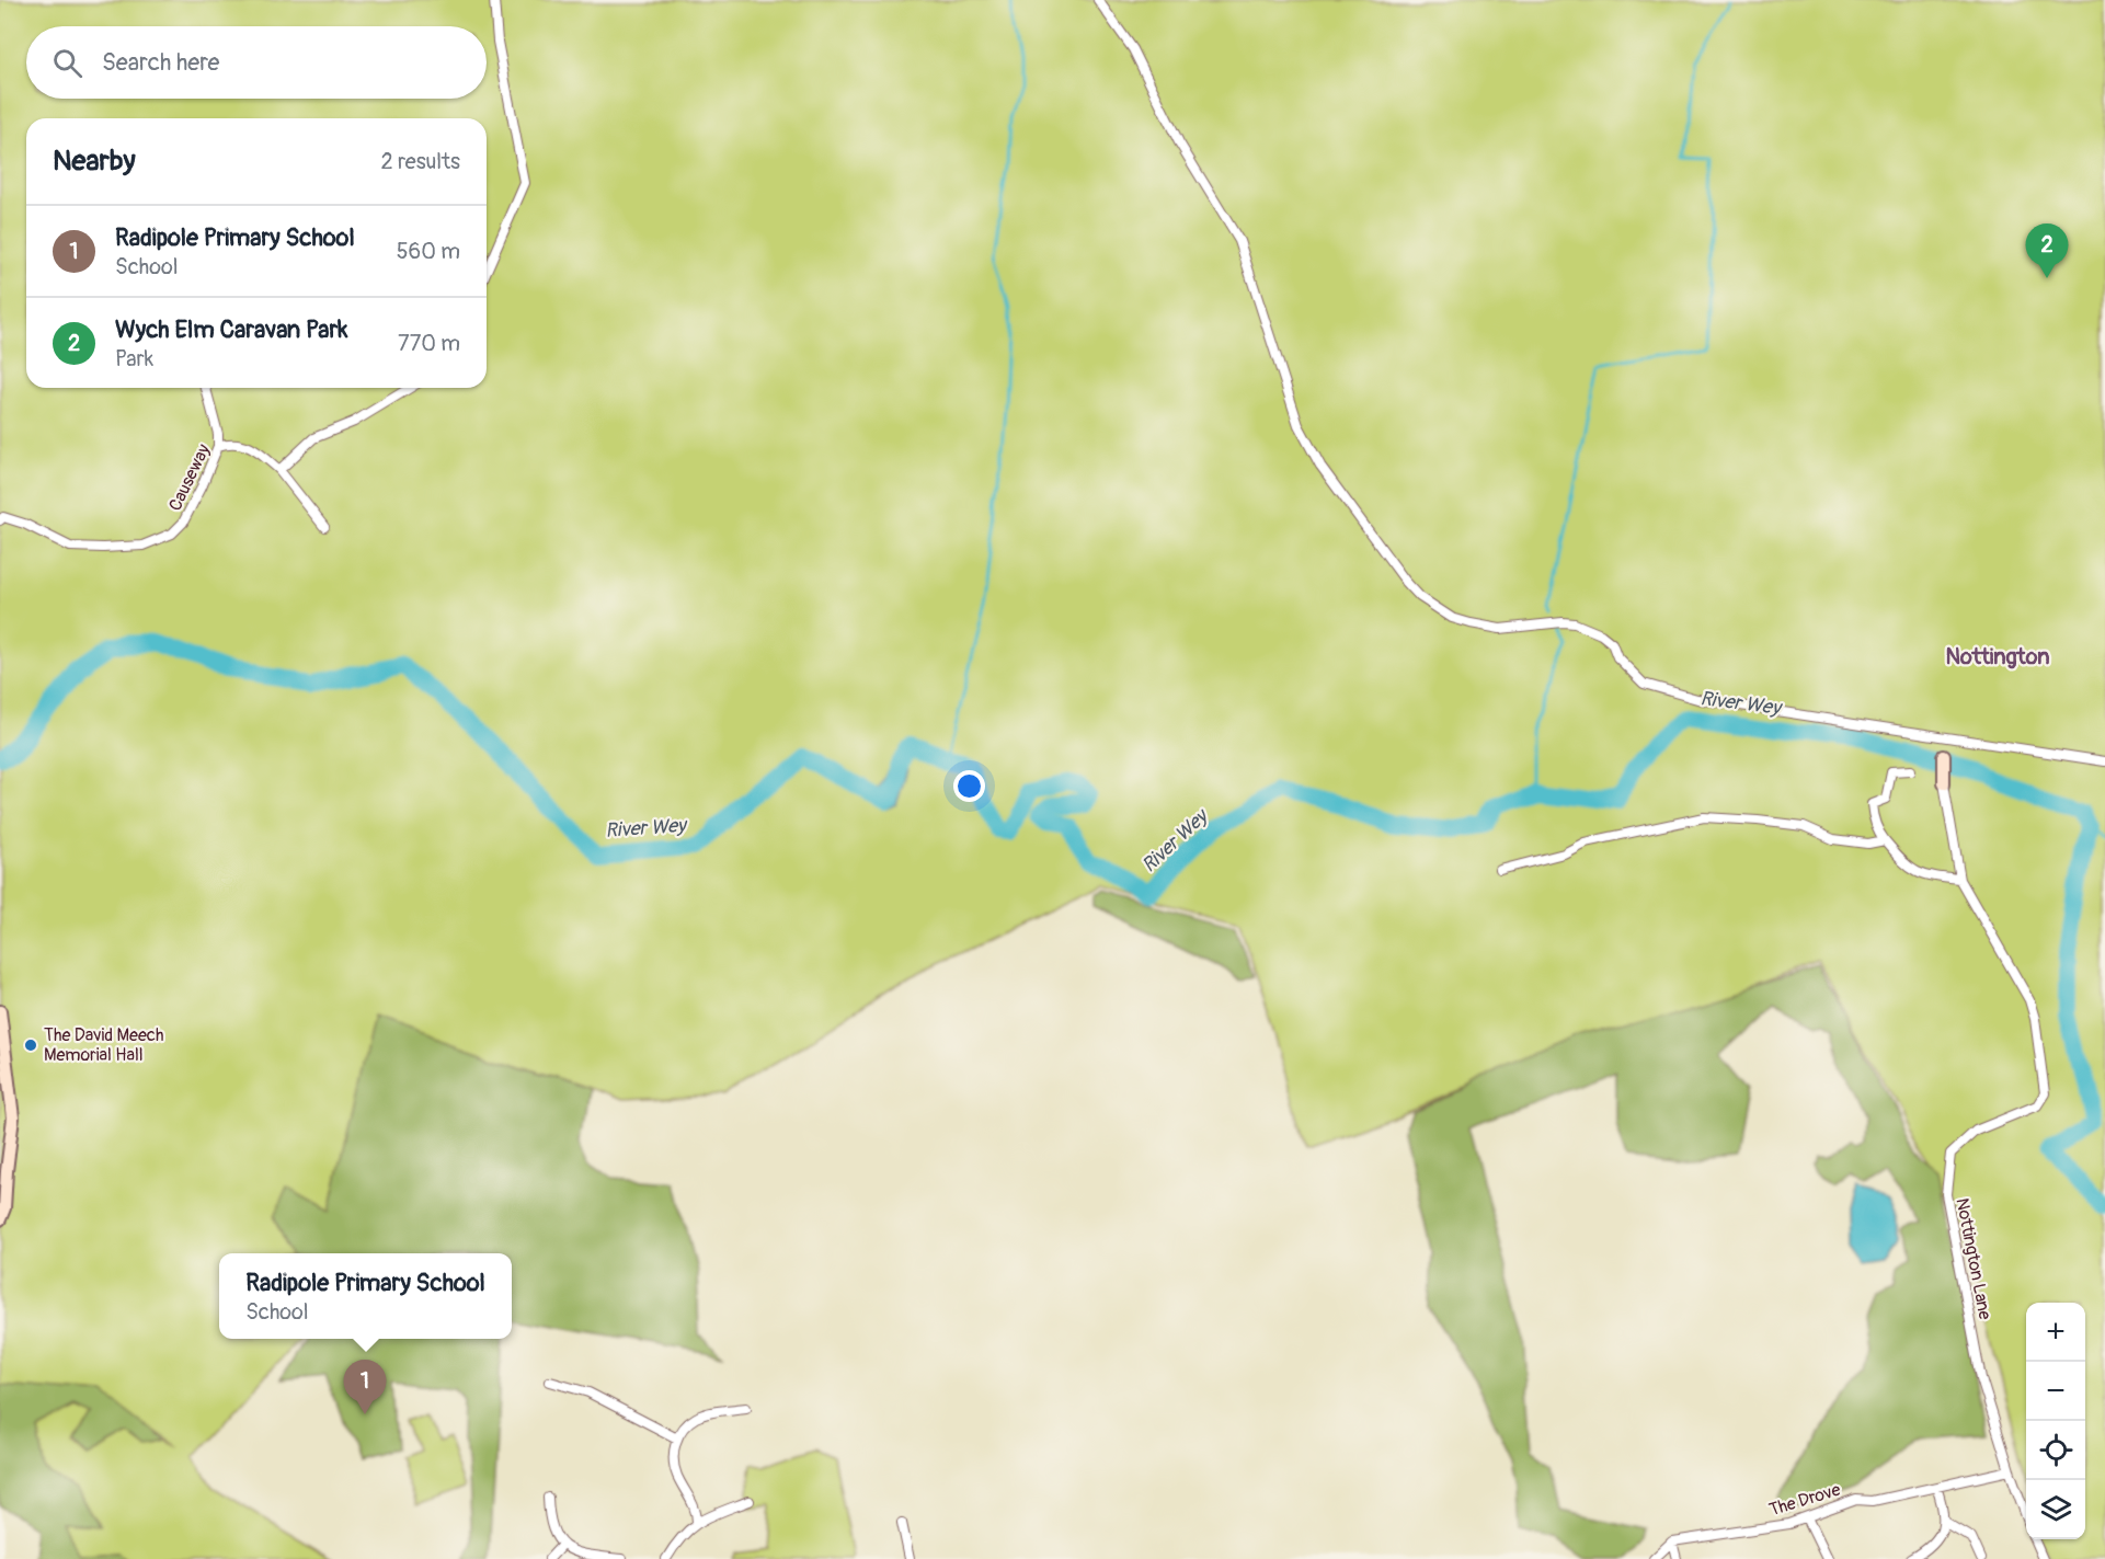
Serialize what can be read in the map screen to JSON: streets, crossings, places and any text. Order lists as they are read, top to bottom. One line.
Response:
{"streets":{"street":["Causeway","Nottington Lane","The Drove"]},"crossings":[["Nottington Lane","The Drove"]],"districts":["Nottington"],"water":["River Wey"],"places":["The David Meech Memorial Hall"],"page":{"search":"Search here","heading":["Nearby","2 results"],"list":[{"mark":"1","name":"Radipole Primary School","note":"School","value":"560 m"},{"mark":"2","name":"Wych Elm Caravan Park","note":"Park","value":"770 m"}],"pins":["2","1"],"popup":["Radipole Primary School","School"],"map_buttons":["+","−"]}}
